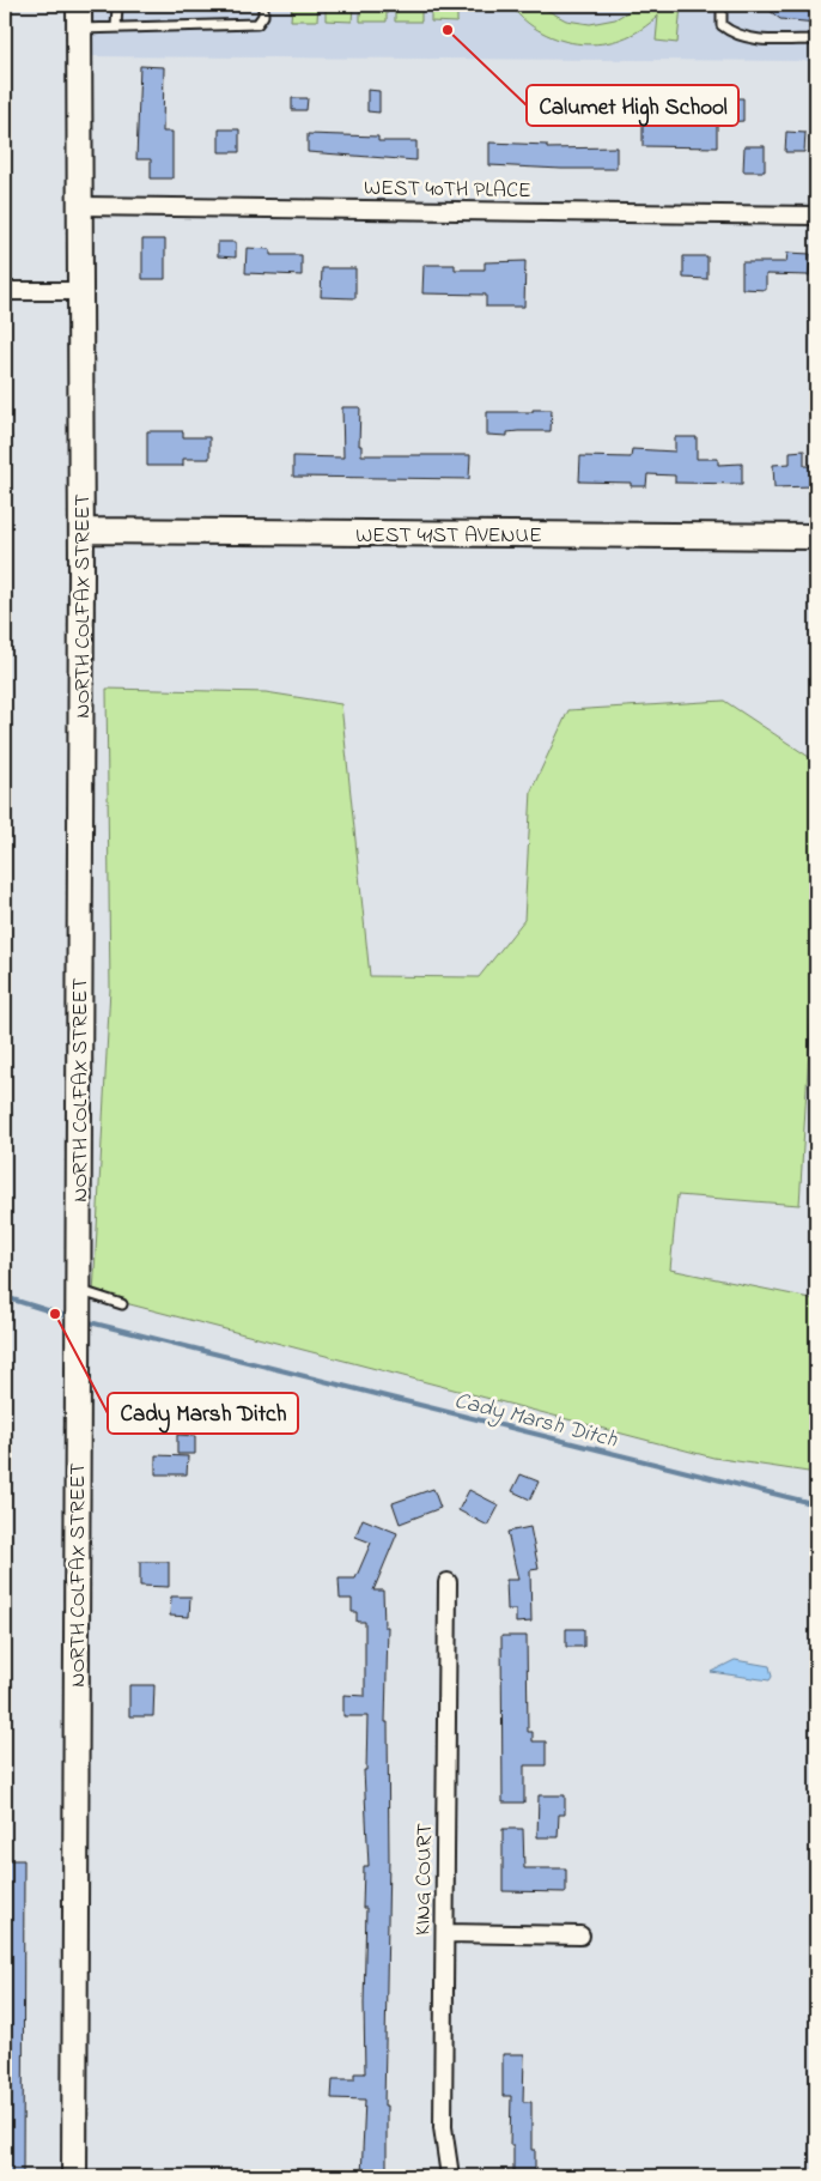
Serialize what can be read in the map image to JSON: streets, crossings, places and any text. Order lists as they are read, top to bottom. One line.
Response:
{"streets":{"street":["WEST 40TH PLACE","WEST 41ST AVENUE","NORTH COLFAX STREET","KING COURT"]},"crossings":[["WEST 40TH PLACE","NORTH COLFAX STREET"],["WEST 41ST AVENUE","NORTH COLFAX STREET"]],"water":["Cady Marsh Ditch"],"places":["Calumet High School","Cady Marsh Ditch"]}
